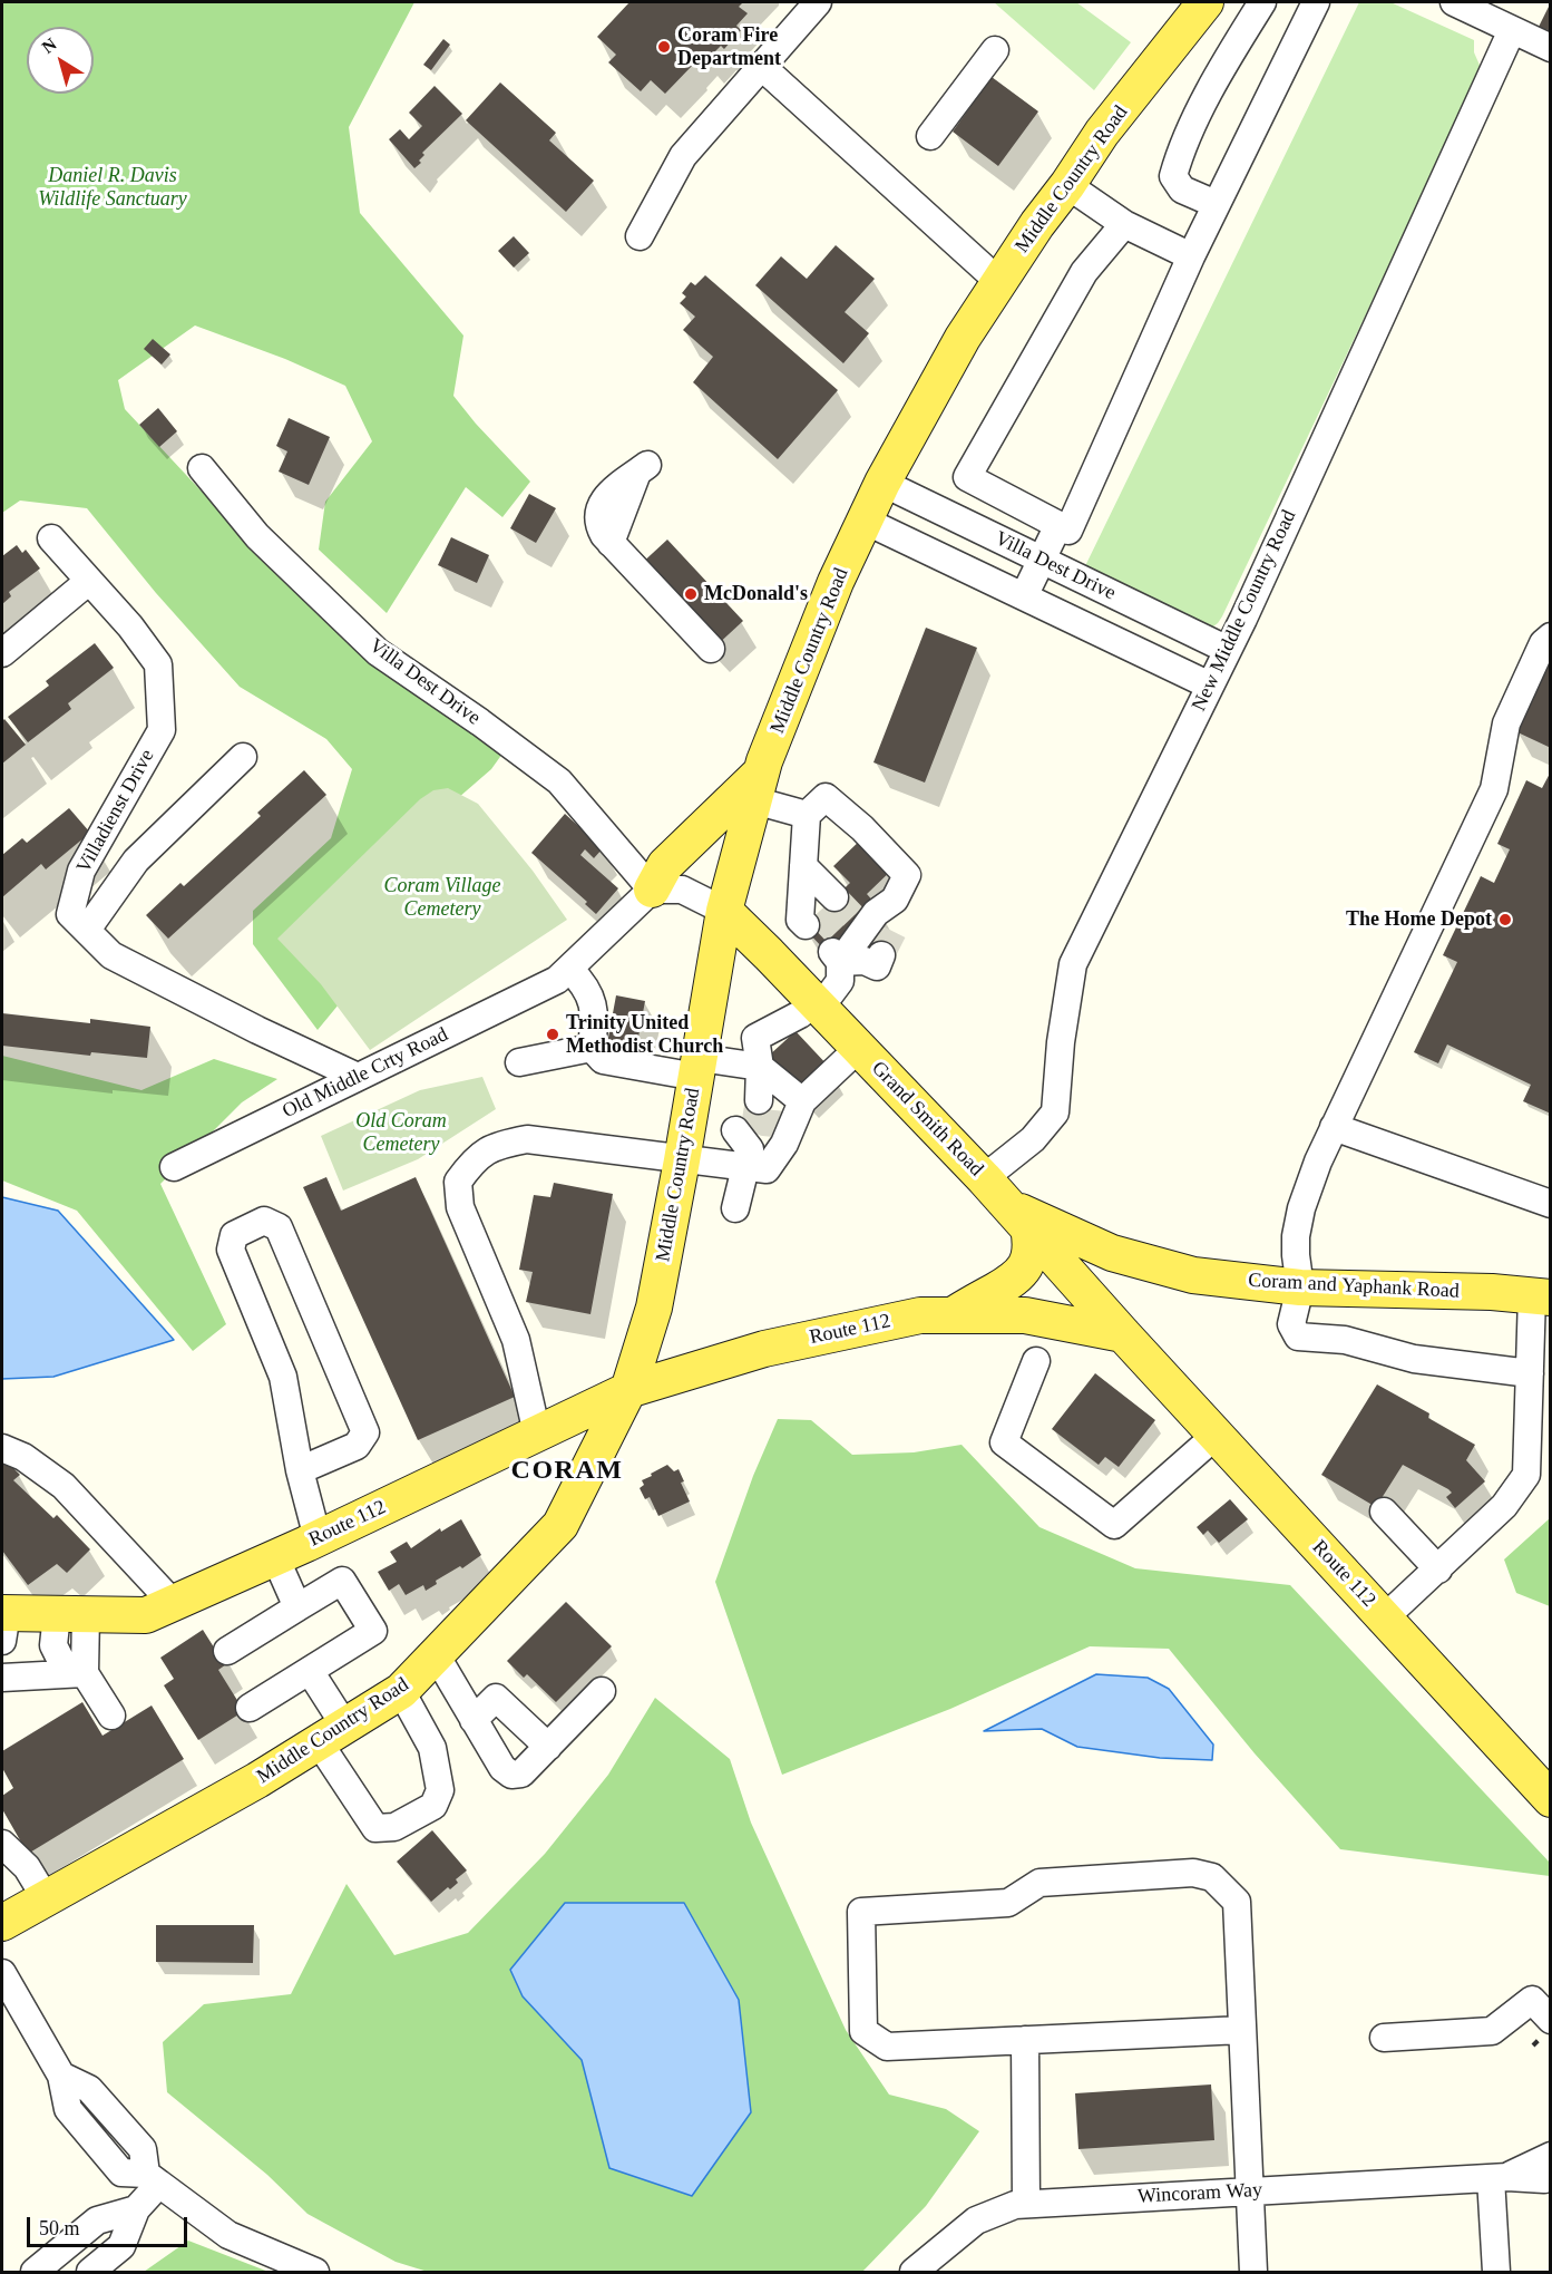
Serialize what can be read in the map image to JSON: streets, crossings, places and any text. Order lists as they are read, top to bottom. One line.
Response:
{"streets":{"main road":["Middle Country Road","Grand Smith Road","Coram and Yaphank Road","Route 112"],"street":["Villa Dest Drive","New Middle Country Road","Villadienst Drive","Old Middle Crty Road","Wincoram Way"]},"crossings":[["Middle Country Road","Villa Dest Drive"],["Middle Country Road","Grand Smith Road"],["Middle Country Road","Route 112"],["Villa Dest Drive","New Middle Country Road"],["Villa Dest Drive","Old Middle Crty Road"],["New Middle Country Road","Grand Smith Road"],["Villadienst Drive","Old Middle Crty Road"],["Grand Smith Road","Coram and Yaphank Road"],["Grand Smith Road","Route 112"]],"districts":["CORAM"],"parks":["Daniel R. Davis Wildlife Sanctuary","Coram Village Cemetery","Old Coram Cemetery"],"places":["Coram Fire Department","McDonald's","The Home Depot","Trinity United Methodist Church"],"scale_bar":"50 m","north":"top left"}
